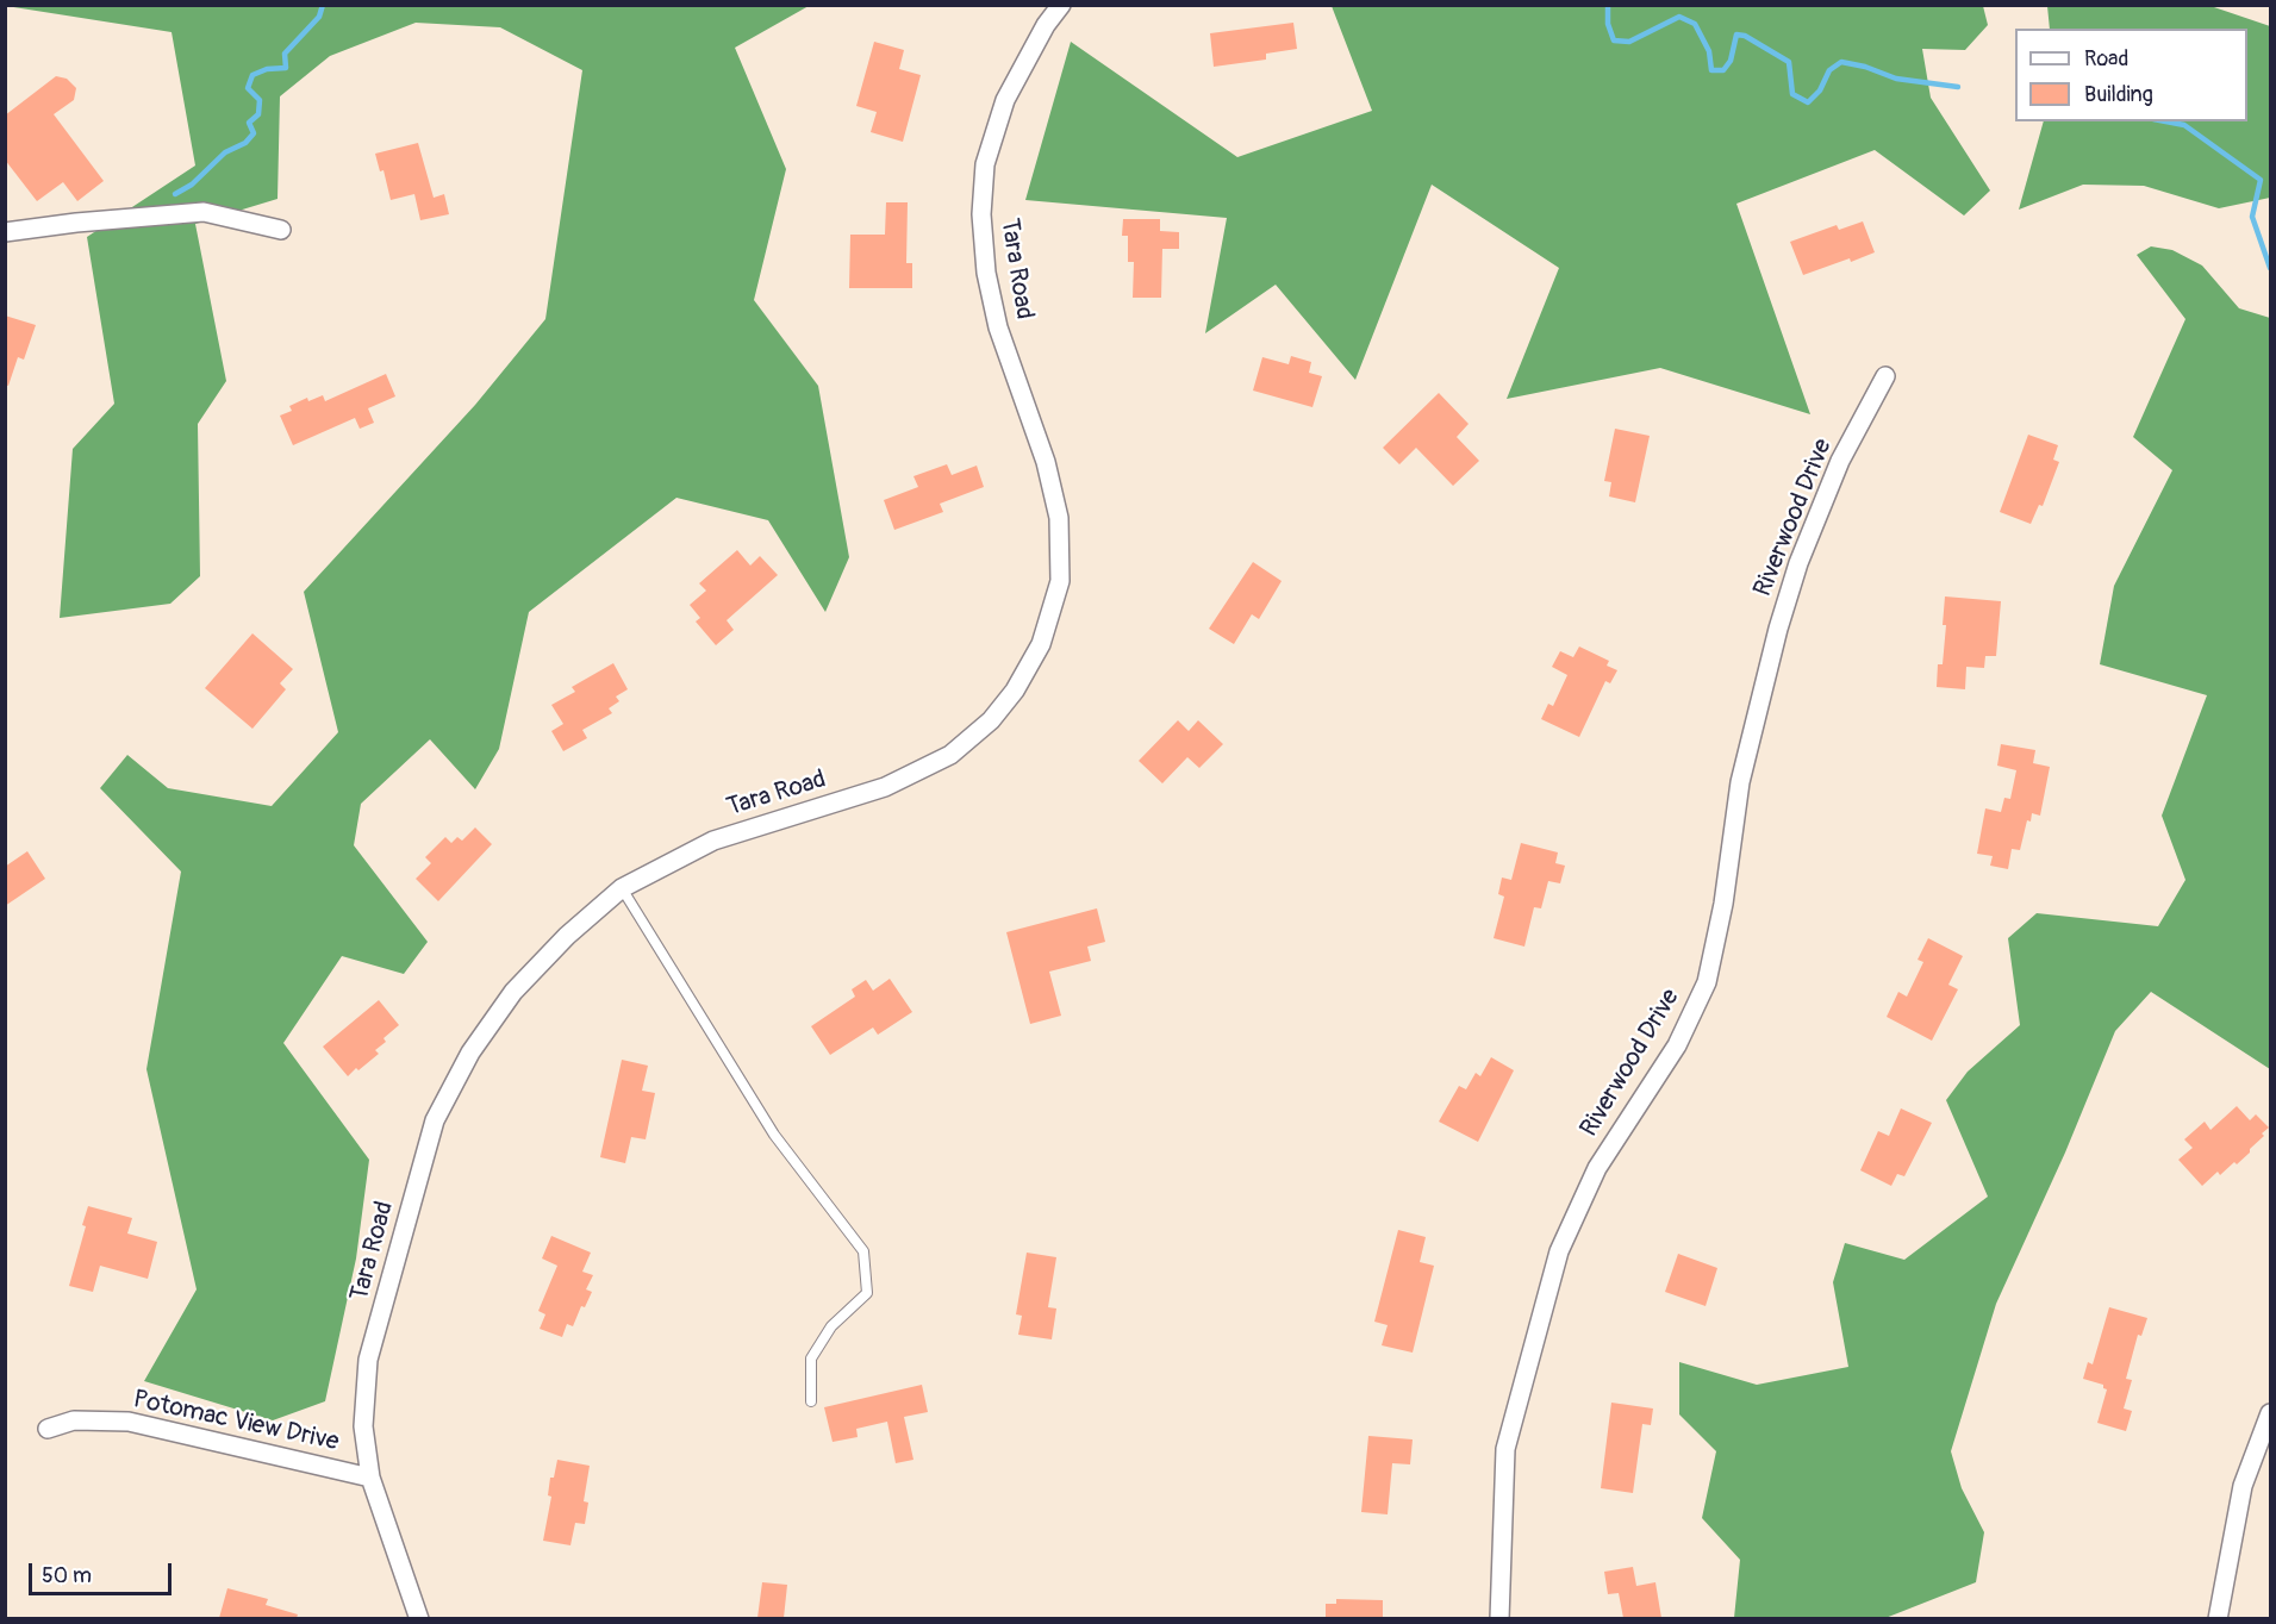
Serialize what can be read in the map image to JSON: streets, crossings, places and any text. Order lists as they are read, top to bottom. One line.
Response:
{"streets":{"street":["Tara Road","Riverwood Drive","Potomac View Drive"]},"crossings":[["Tara Road","Potomac View Drive"]],"legend":["Road","Building"],"scale_bar":"50 m"}
